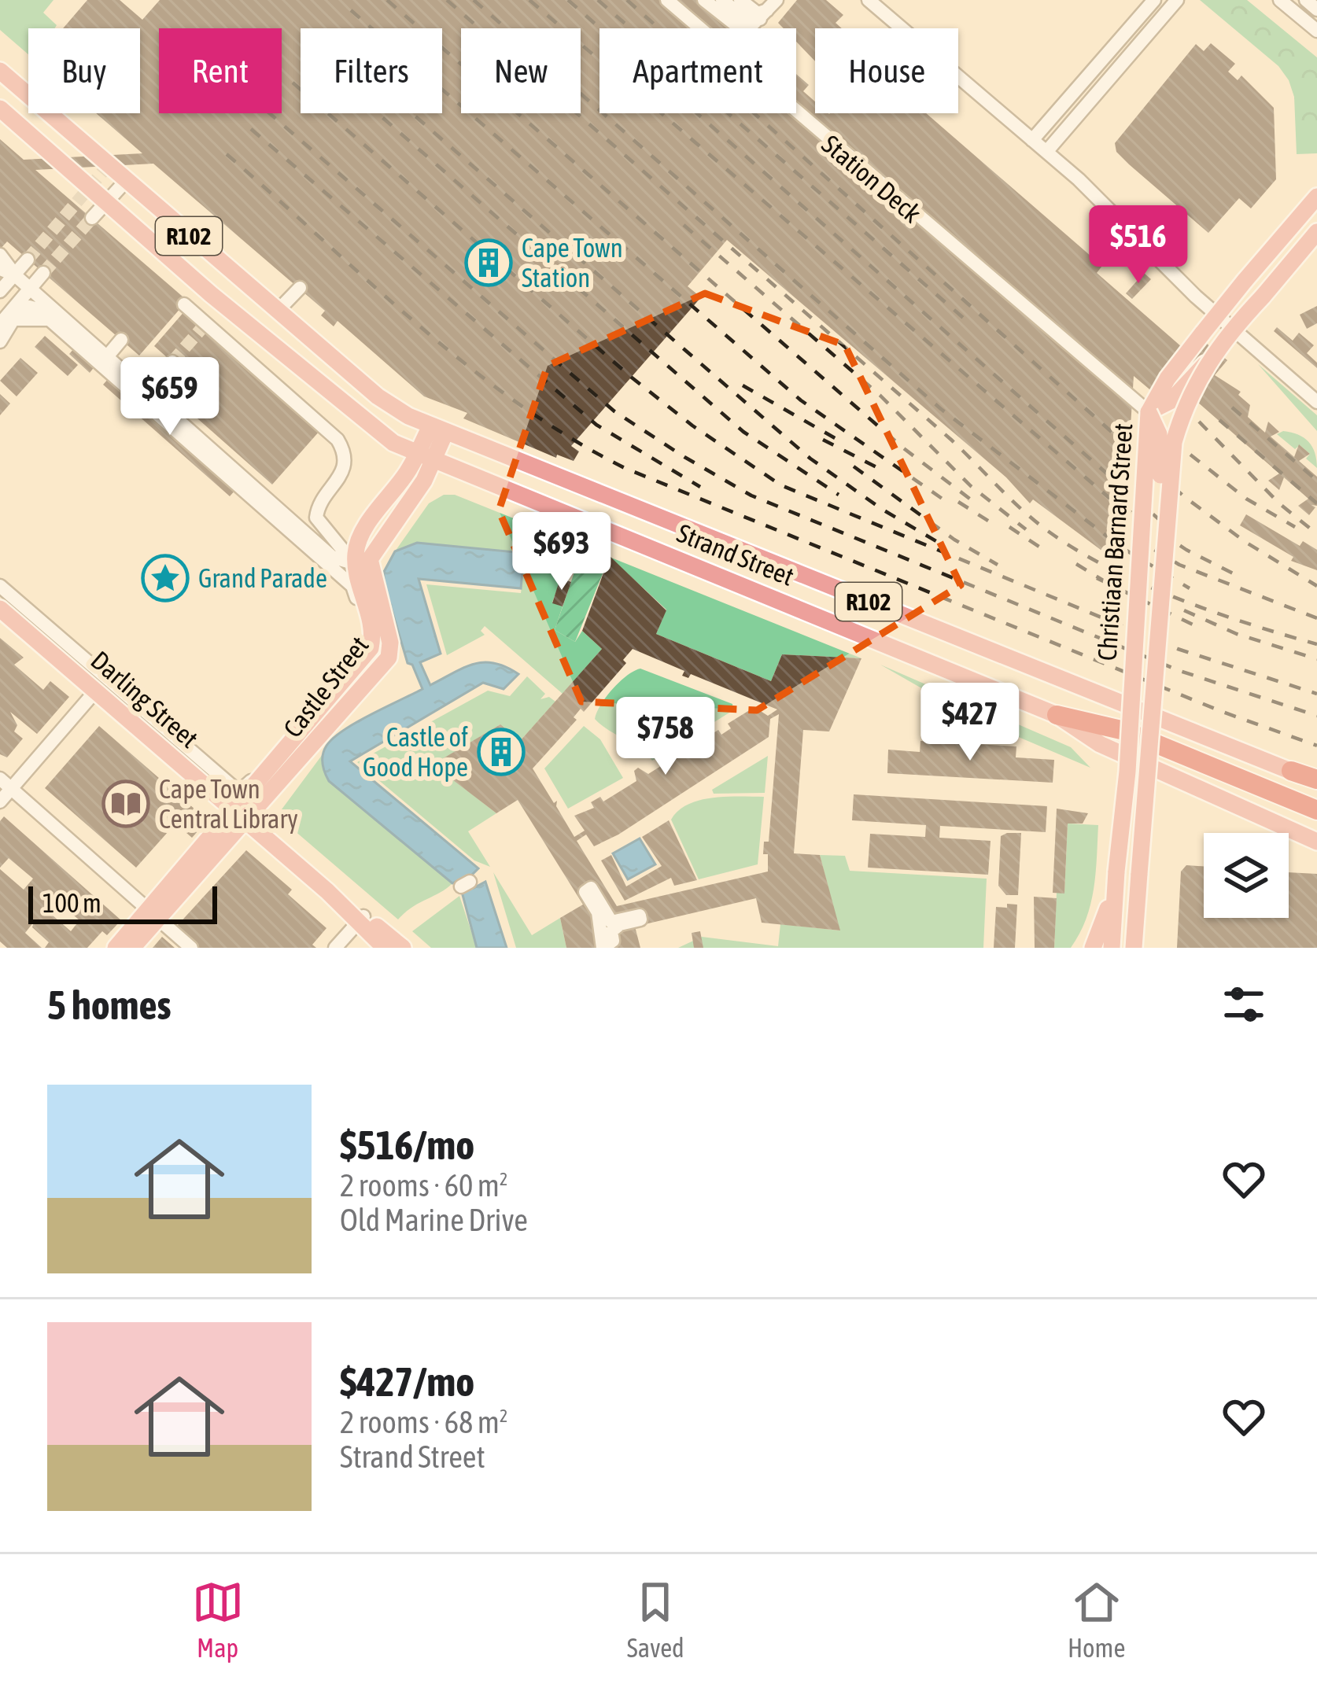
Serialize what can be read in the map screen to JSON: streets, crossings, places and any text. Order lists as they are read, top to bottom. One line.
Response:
{"streets":{"main road":["R102","Christiaan Barnard Street","Strand Street","Castle Street","Darling Street"],"street":["Station Deck"]},"crossings":[["Station Deck","Christiaan Barnard Street"],["Strand Street","Castle Street"],["Castle Street","Darling Street"]],"places":{"building":["Cape Town Station","Castle of Good Hope"],"place":["Grand Parade"],"library":["Cape Town Central Library"]},"scale_bar":"100 m","page":{"chip":["Buy","Rent","Filters","New","Apartment","House"],"price":["$516","$659","$693","$427","$758"],"scale":"100 m","heading":"5 homes","list":[{"name":"$516/mo","note":"2 rooms · 60 m² · Old Marine Drive"},{"name":"$427/mo","note":"2 rooms · 68 m² · Strand Street"}],"tabs":["Map","Saved","Home"]}}
